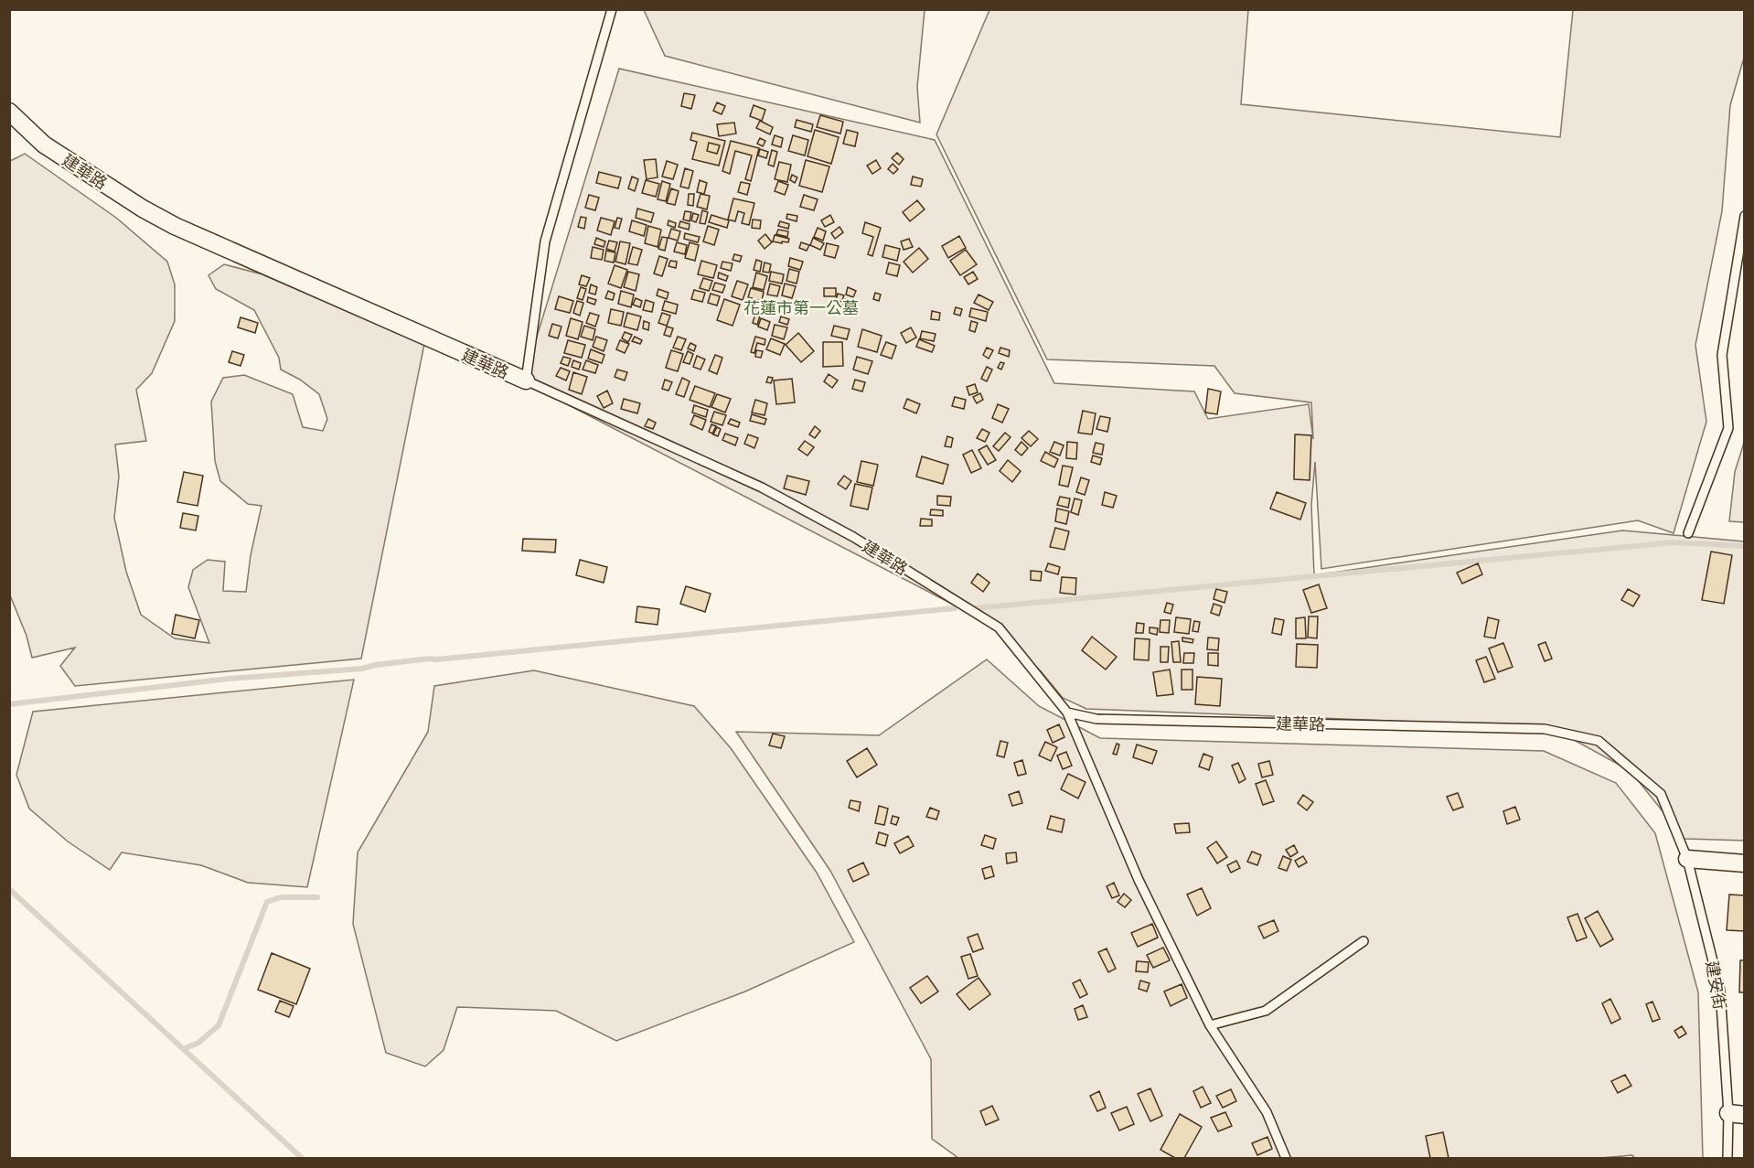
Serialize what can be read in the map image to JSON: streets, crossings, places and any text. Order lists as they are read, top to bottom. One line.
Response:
{"streets":{"street":["建華路"],"lane":["建安街"]},"crossings":[["建華路","建安街"]],"parks":["花蓮市第一公墓"]}
